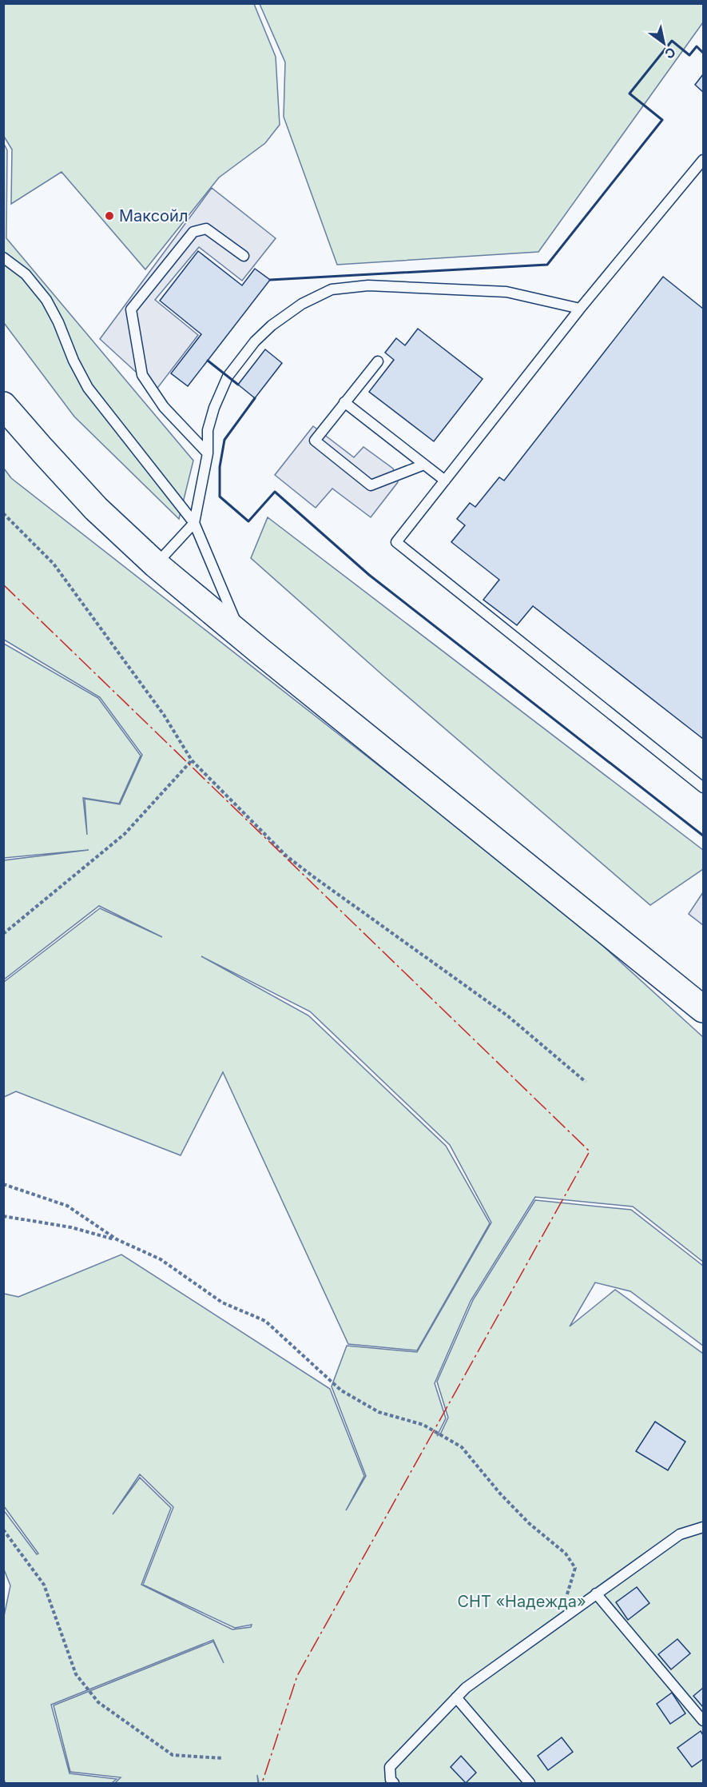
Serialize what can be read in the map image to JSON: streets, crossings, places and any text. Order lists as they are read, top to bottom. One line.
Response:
{"parks":["СНТ «Надежда»"],"places":["Максойл"],"north":"bottom right"}
